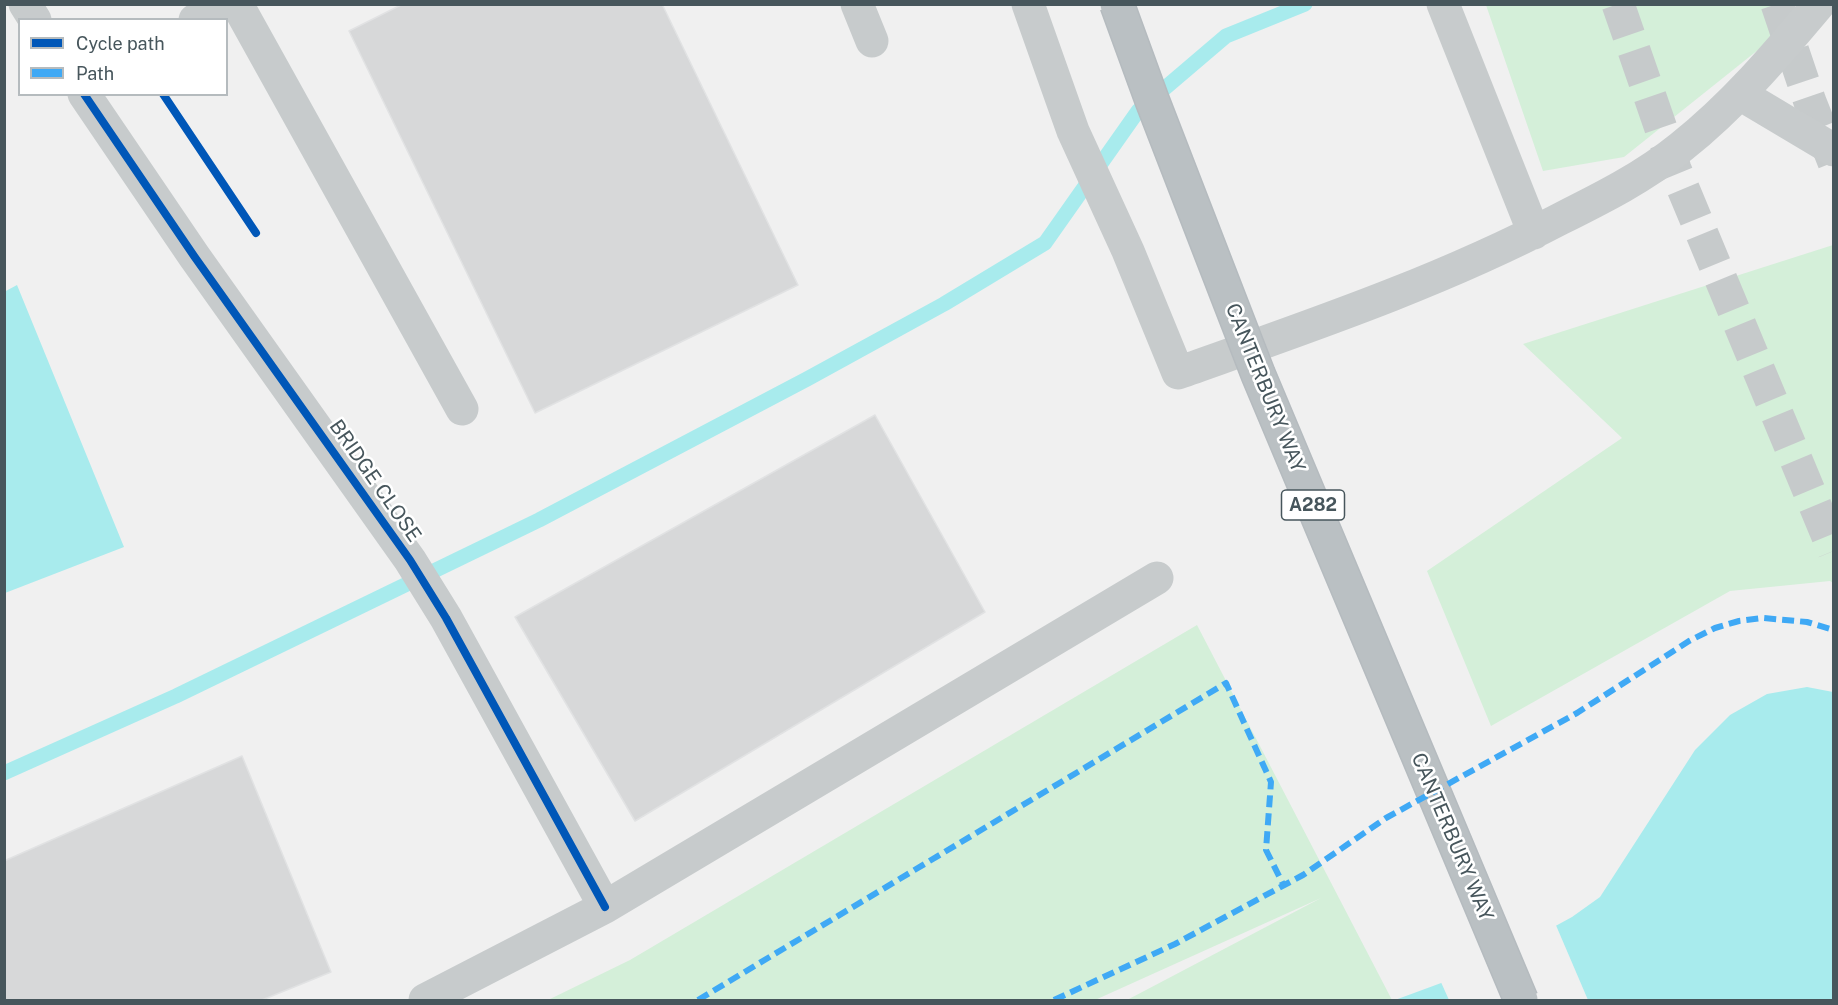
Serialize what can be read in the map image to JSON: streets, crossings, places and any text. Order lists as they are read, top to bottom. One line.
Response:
{"streets":{"highway":["CANTERBURY WAY","A282"],"street":["BRIDGE CLOSE"]},"legend":["Cycle path","Path"]}
